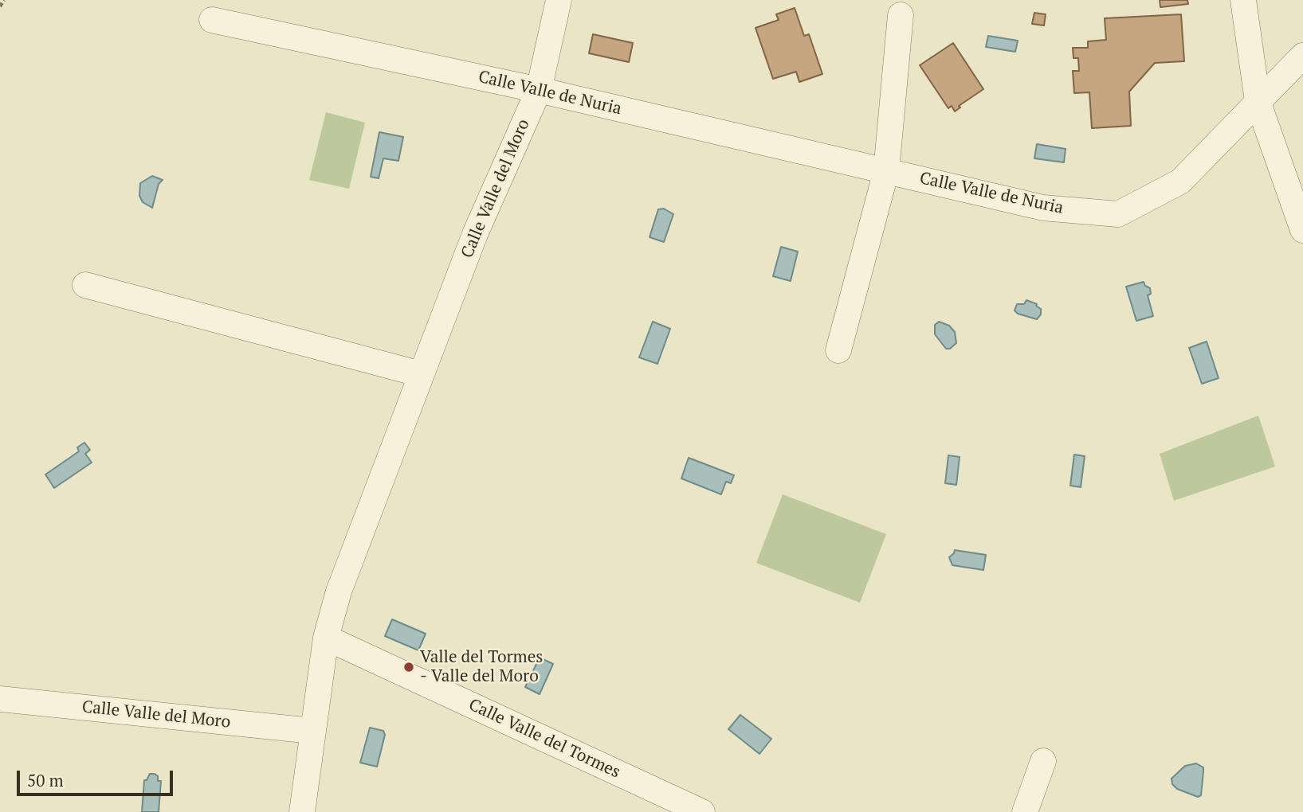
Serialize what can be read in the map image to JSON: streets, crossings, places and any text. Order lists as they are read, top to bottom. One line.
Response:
{"streets":{"street":["Calle Valle de Nuria","Calle Valle del Moro","Calle Valle del Tormes"]},"crossings":[["Calle Valle de Nuria","Calle Valle del Moro"],["Calle Valle del Moro","Calle Valle del Tormes"]],"places":["Valle del Tormes - Valle del Moro"],"scale_bar":"50 m"}
